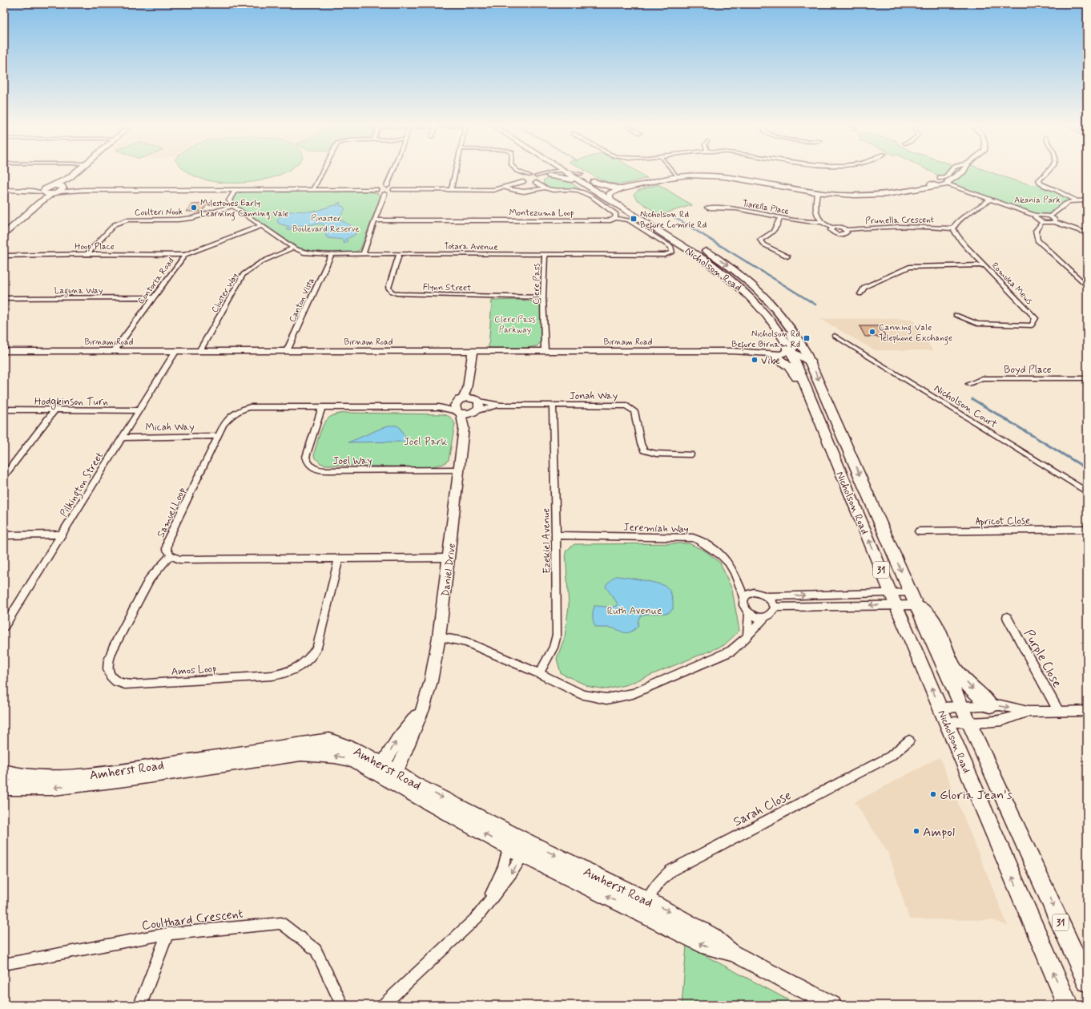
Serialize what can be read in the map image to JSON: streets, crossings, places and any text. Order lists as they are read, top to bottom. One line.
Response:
{"streets":{"main road":["Nicholson Road","31"],"street":["Tiarella Place","Coulteri Nook","Montezuma Loop","Prunella Crescent","Hoop Place","Totara Avenue","Contorta Road","Romulea Mews","Clere Pass","Flynn Street","Laguna Way","Cluster Way","Canton Vista","Birnam Road","Boyd Place","Jonah Way","Hodgkinson Turn","Nicholson Court","Micah Way","Joel Way","Pilkington Street","Samuel Loop","Apricot Close","Jeremiah Way","Ezekiel Avenue","Daniel Drive","Purple Close","Amos Loop","Amherst Road","Sarah Close","Coulthard Crescent"]},"crossings":[["Coulteri Nook","Hoop Place"],["Coulteri Nook","Totara Avenue"],["Montezuma Loop","Totara Avenue"],["Prunella Crescent","Romulea Mews"],["Hoop Place","Contorta Road"],["Totara Avenue","Contorta Road"],["Totara Avenue","Clere Pass"],["Totara Avenue","Flynn Street"],["Totara Avenue","Cluster Way"],["Totara Avenue","Canton Vista"],["Nicholson Road","Birnam Road"],["Contorta Road","Laguna Way"],["Contorta Road","Birnam Road"],["Clere Pass","Flynn Street"],["Clere Pass","Birnam Road"],["Cluster Way","Birnam Road"],["Canton Vista","Birnam Road"],["Birnam Road","Pilkington Street"],["Jonah Way","Ezekiel Avenue"],["Jonah Way","Daniel Drive"],["Hodgkinson Turn","Pilkington Street"],["Micah Way","Pilkington Street"],["Micah Way","Samuel Loop"],["Joel Way","Samuel Loop"],["Joel Way","Daniel Drive"],["Samuel Loop","Daniel Drive"],["Samuel Loop","Amos Loop"],["Jeremiah Way","Ezekiel Avenue"],["Daniel Drive","Amherst Road"],["Amherst Road","Sarah Close"]],"parks":["Akania Park","Pinaster Boulevard Reserve","Clere Pass Parkway","Joel Park","Ruth Avenue"],"places":{"other":["Milestones Early Learning Canning Vale","Canning Vale Telephone Exchange","Vibe","Gloria Jean's","Ampol"],"transit":["Nicholson Rd Before Comrie Rd","Nicholson Rd Before Birnam Rd"]}}
